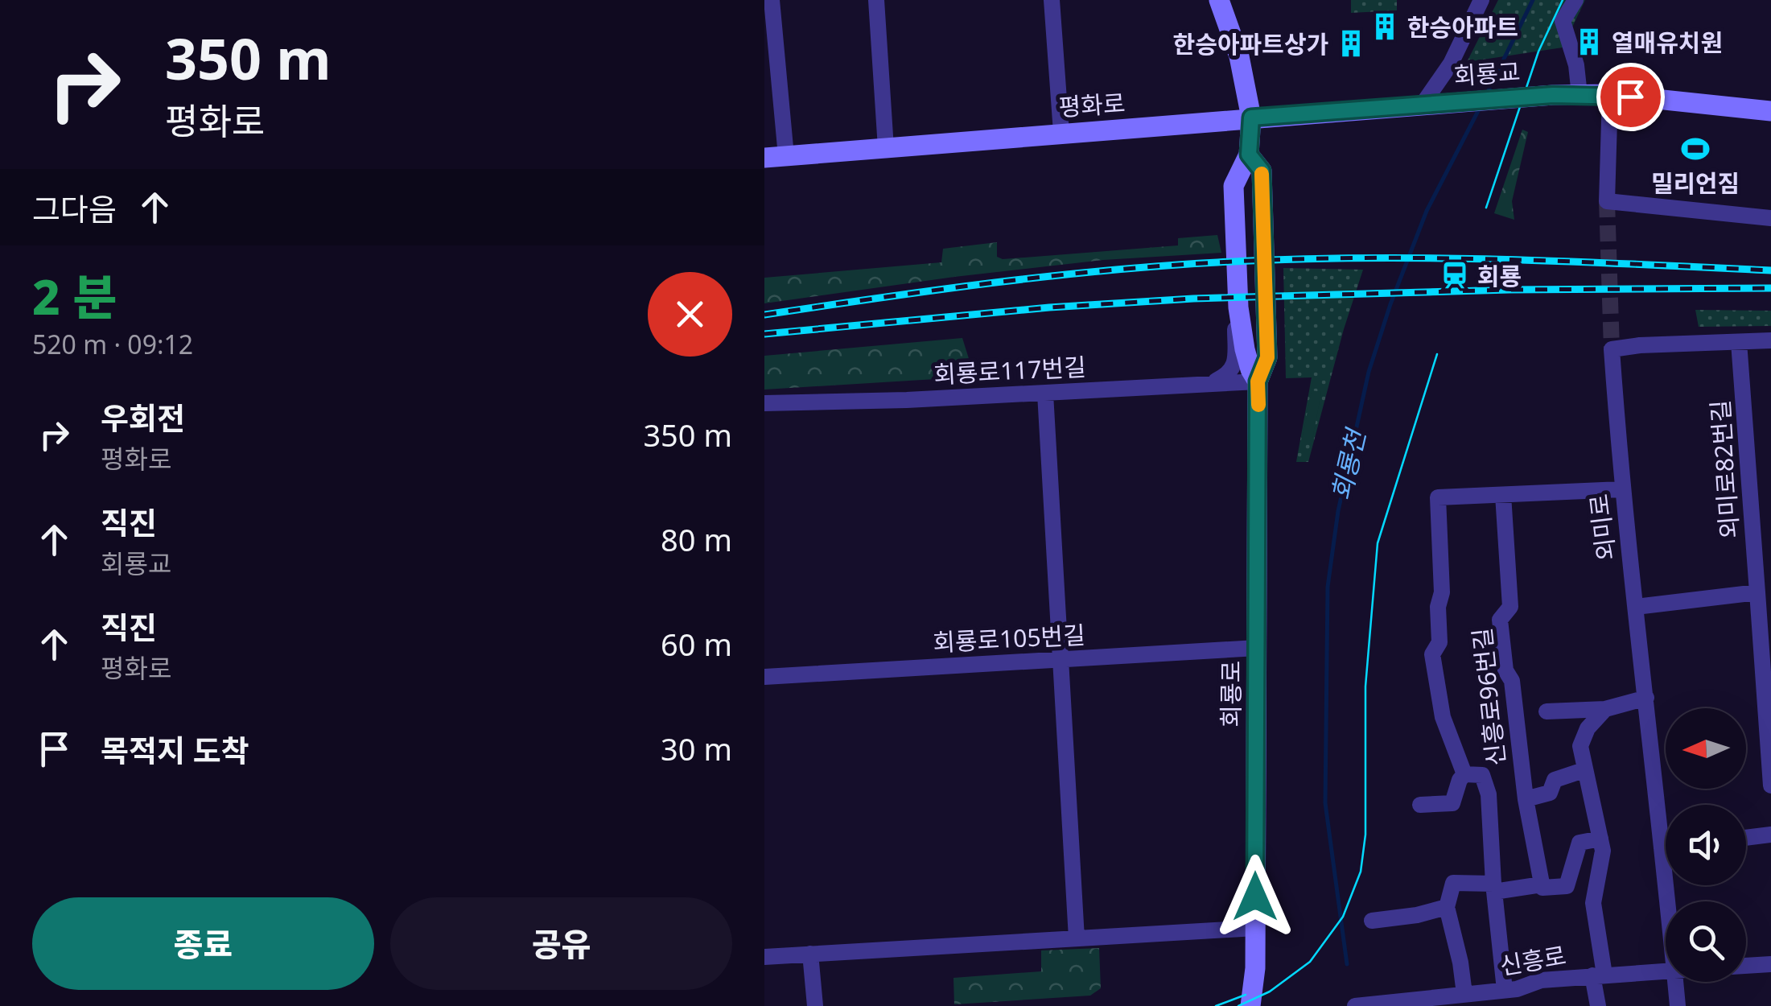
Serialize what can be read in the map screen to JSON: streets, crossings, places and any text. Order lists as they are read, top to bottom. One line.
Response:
{"streets":{"street":["회룡교","평화로","회룡로117번길","외미로82번길","외미로","회룡로105번길","회룡로","신흥로96번길","신흥로"]},"crossings":[["회룡교","평화로"],["평화로","회룡로"],["회룡로117번길","회룡로"],["외미로82번길","외미로"],["회룡로105번길","회룡로"]],"water":["회룡천"],"places":{"building":["한승아파트","열매유치원","한승아파트상가"],"sports":["밀리언짐"],"station":["회룡"]},"north":"left","page":{"turn":["350 m","평화로"],"then":"그다음","heading":["2 분","520 m · 09:12"],"list":[{"name":"우회전","note":"평화로","value":"350 m"},{"name":"직진","note":"회룡교","value":"80 m"},{"name":"직진","note":"평화로","value":"60 m"},{"name":"목적지 도착","value":"30 m"}],"buttons":["종료","공유"]}}
